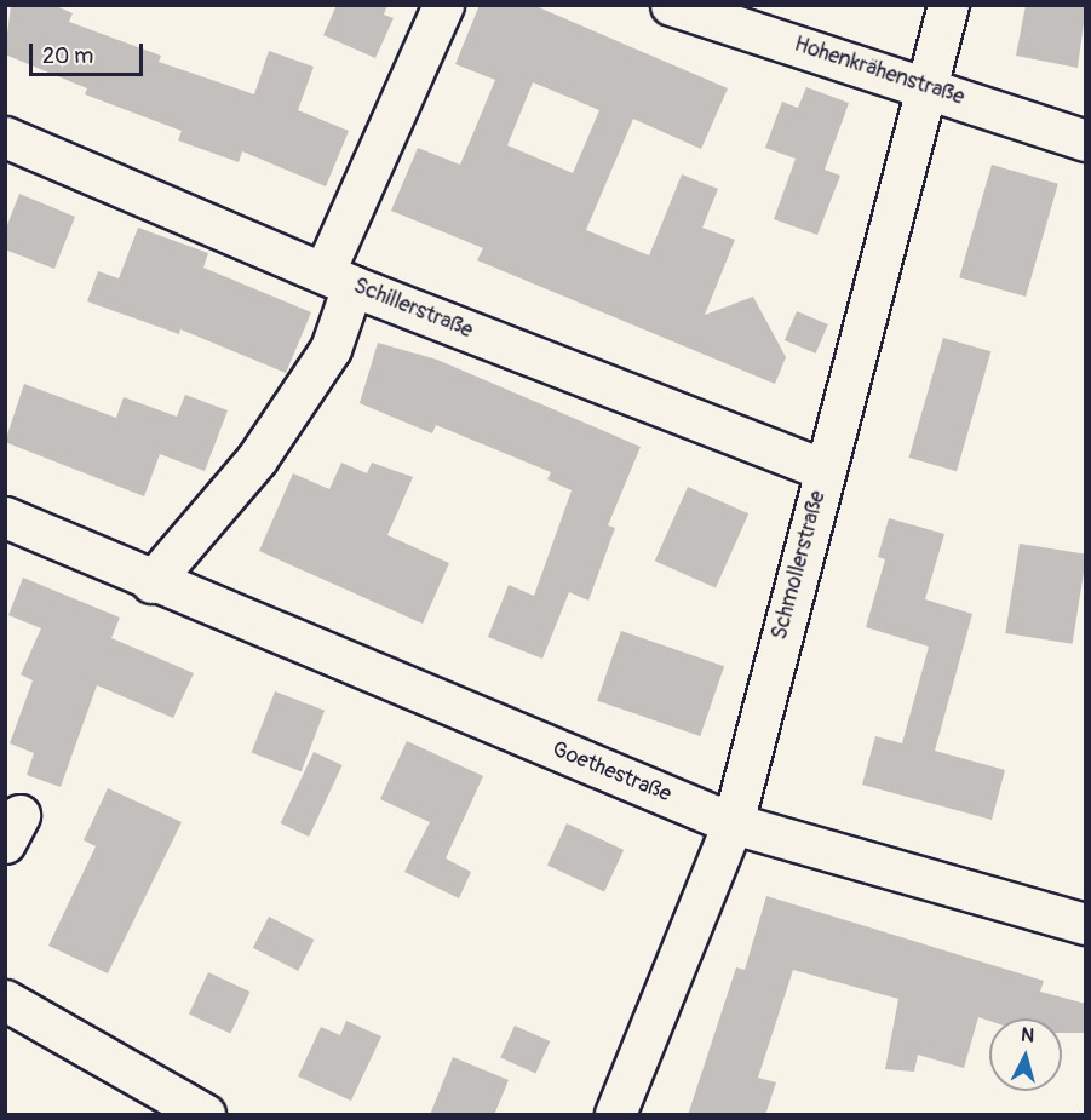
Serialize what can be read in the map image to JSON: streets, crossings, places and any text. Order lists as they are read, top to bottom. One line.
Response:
{"streets":{"street":["Hohenkrähenstraße","Schillerstraße","Schmollerstraße","Goethestraße"]},"crossings":[["Hohenkrähenstraße","Schmollerstraße"],["Schillerstraße","Schmollerstraße"],["Schmollerstraße","Goethestraße"]],"scale_bar":"20 m","north":"top"}
